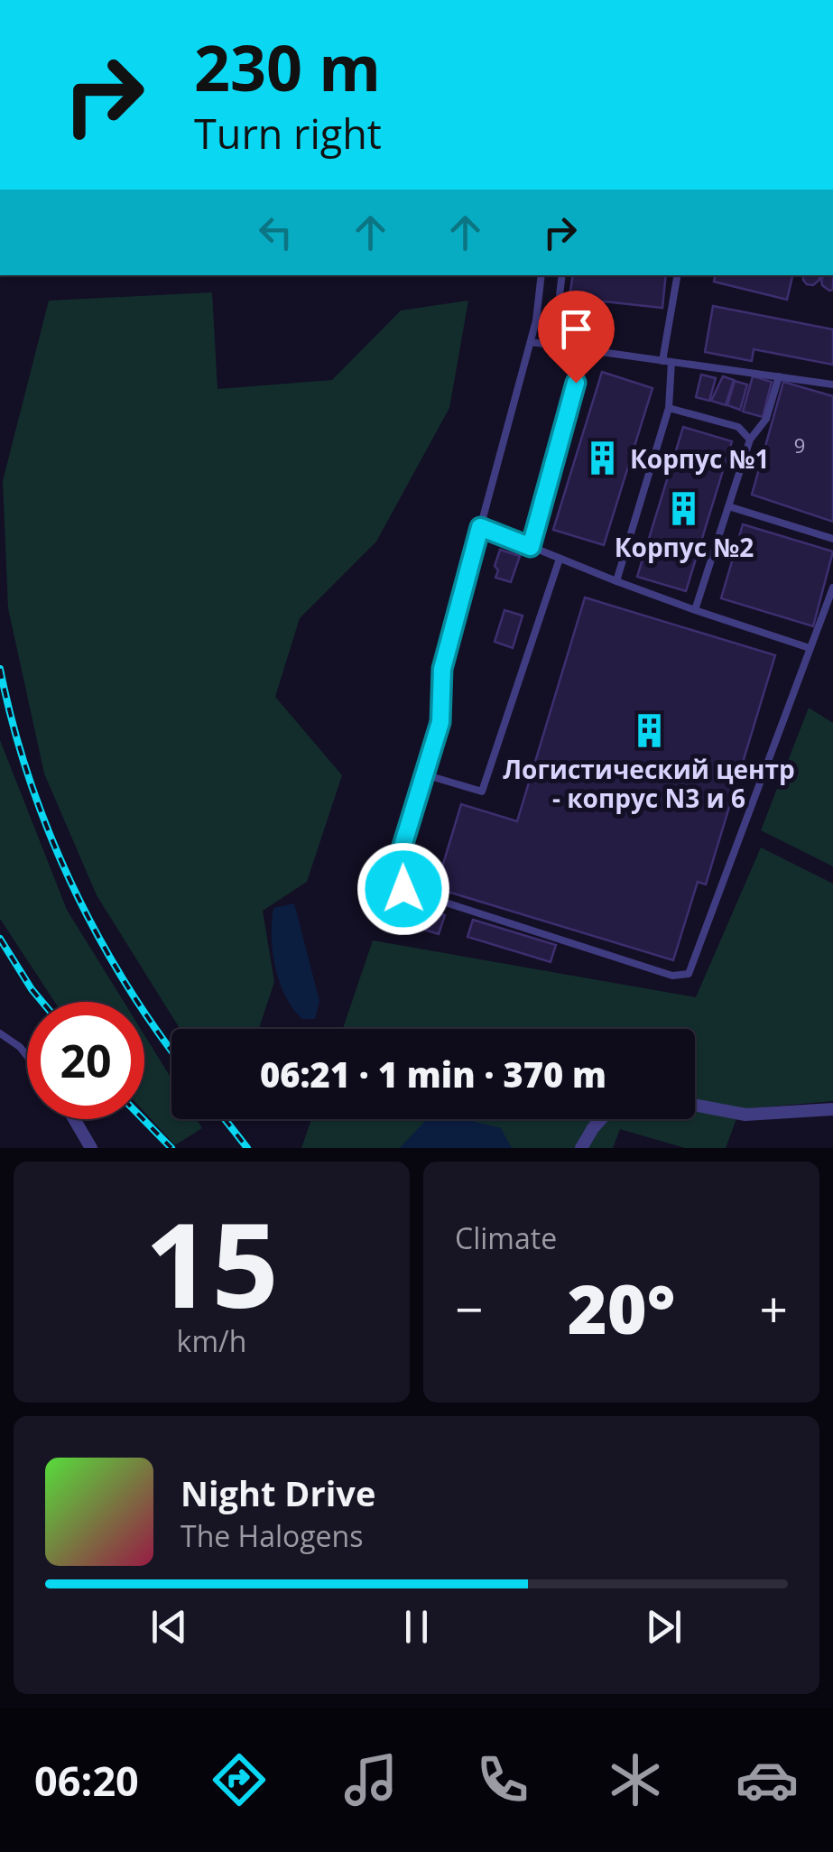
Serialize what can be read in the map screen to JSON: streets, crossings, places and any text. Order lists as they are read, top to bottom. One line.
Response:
{"places":{"building":["Корпус №1","Корпус №2","Логистический центр - копрус N3 и 6"]},"house_numbers":["9"],"page":{"turn":["230 m","Turn right"],"limit":"20","trip":"06:21 · 1 min · 370 m","tile":[["15","km/h"],"Climate"],"heat":["−","20°","+"],"song":["Night Drive","The Halogens"],"tabs":"06:20"}}
